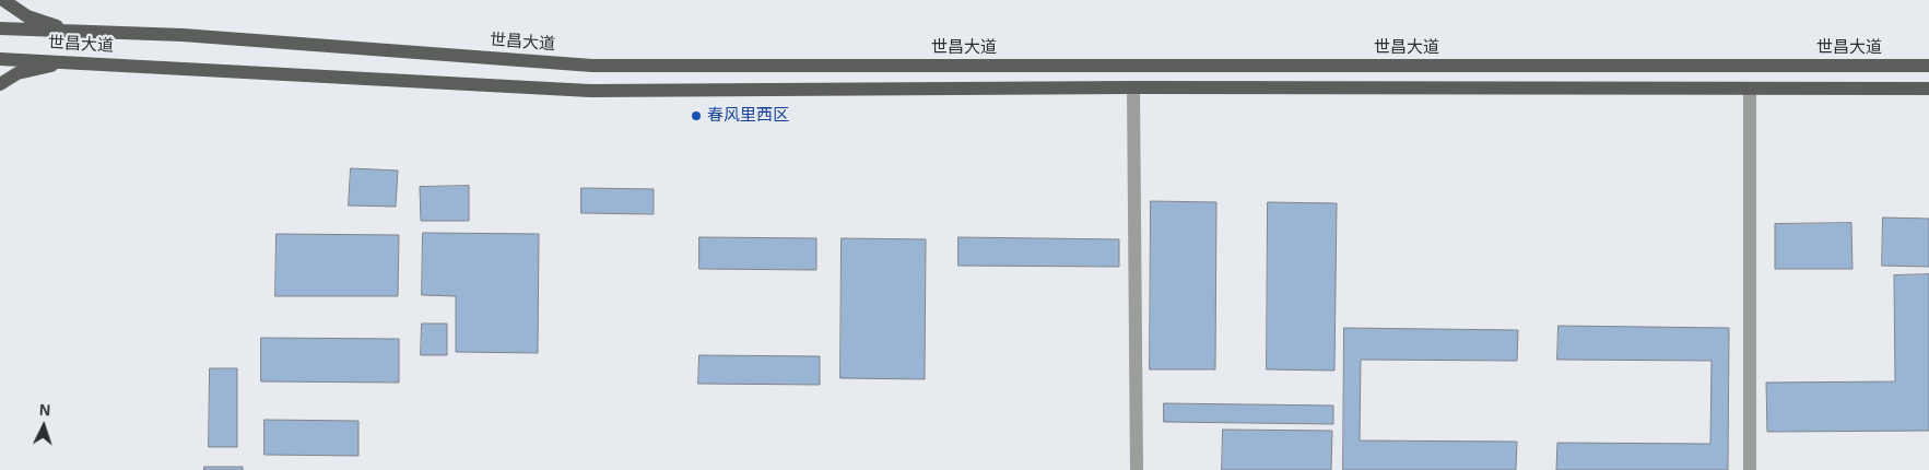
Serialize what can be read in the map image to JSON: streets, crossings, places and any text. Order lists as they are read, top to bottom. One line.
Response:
{"streets":{"main road":["世昌大道"]},"places":["春风里西区"],"north":"top"}
